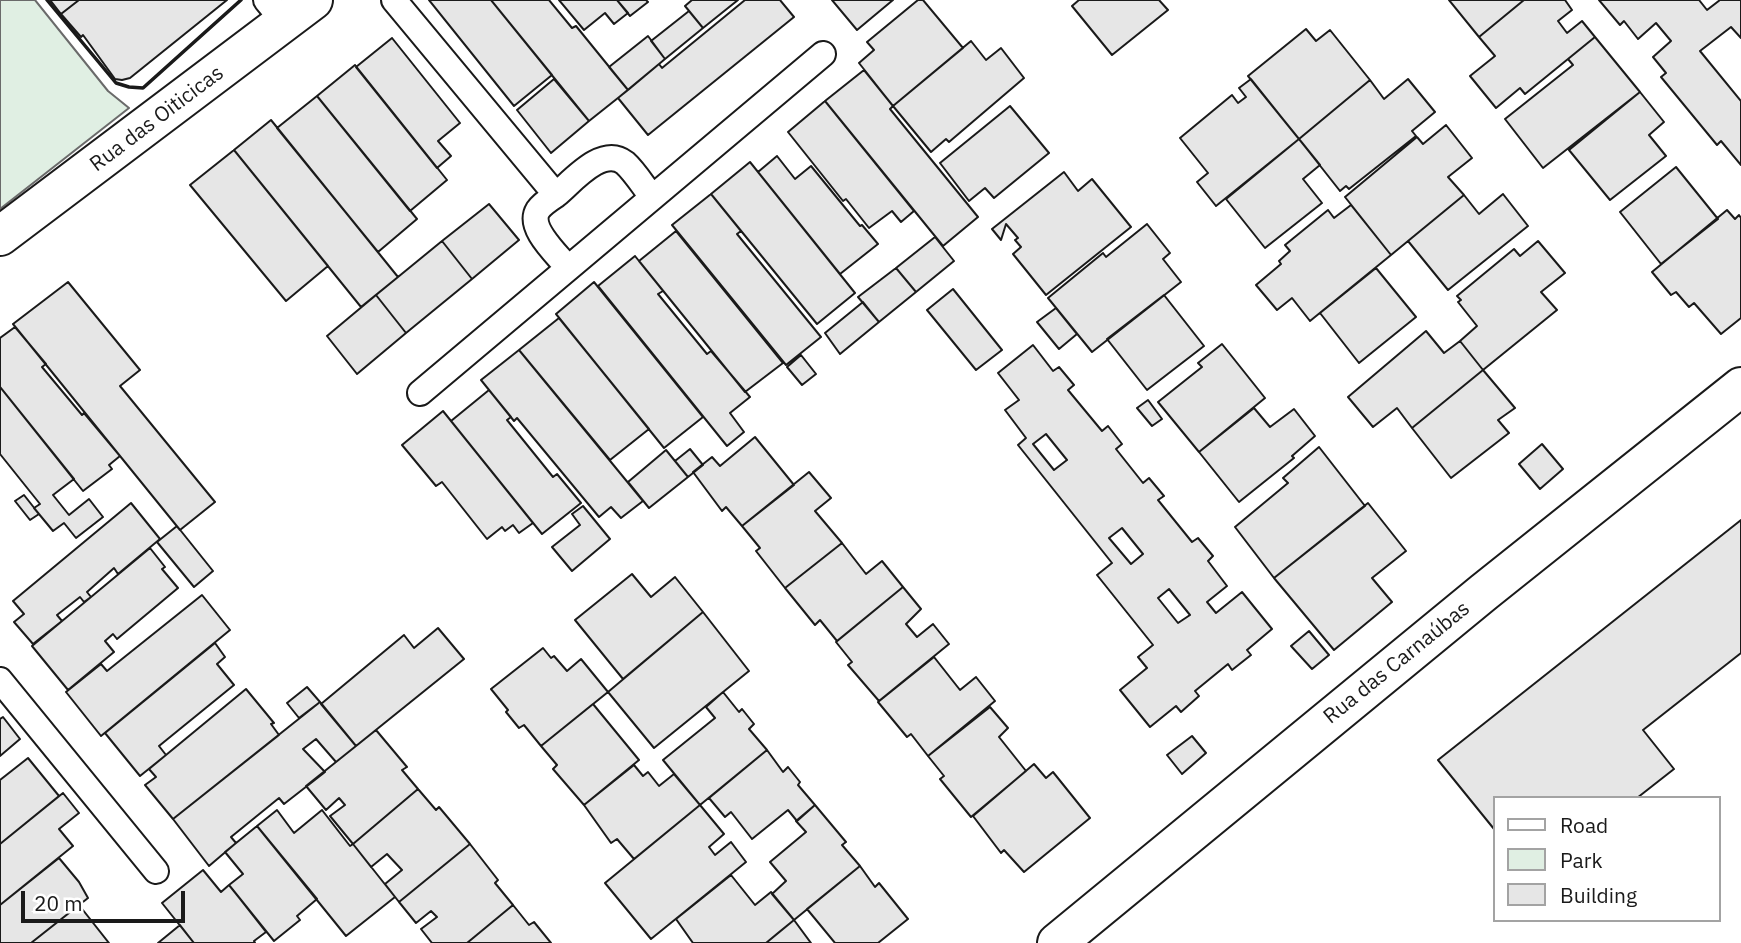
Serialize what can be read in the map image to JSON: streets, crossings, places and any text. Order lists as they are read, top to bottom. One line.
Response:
{"streets":{"street":["Rua das Oiticicas","Rua das Carnaúbas"]},"legend":["Road","Park","Building"],"scale_bar":"20 m"}
